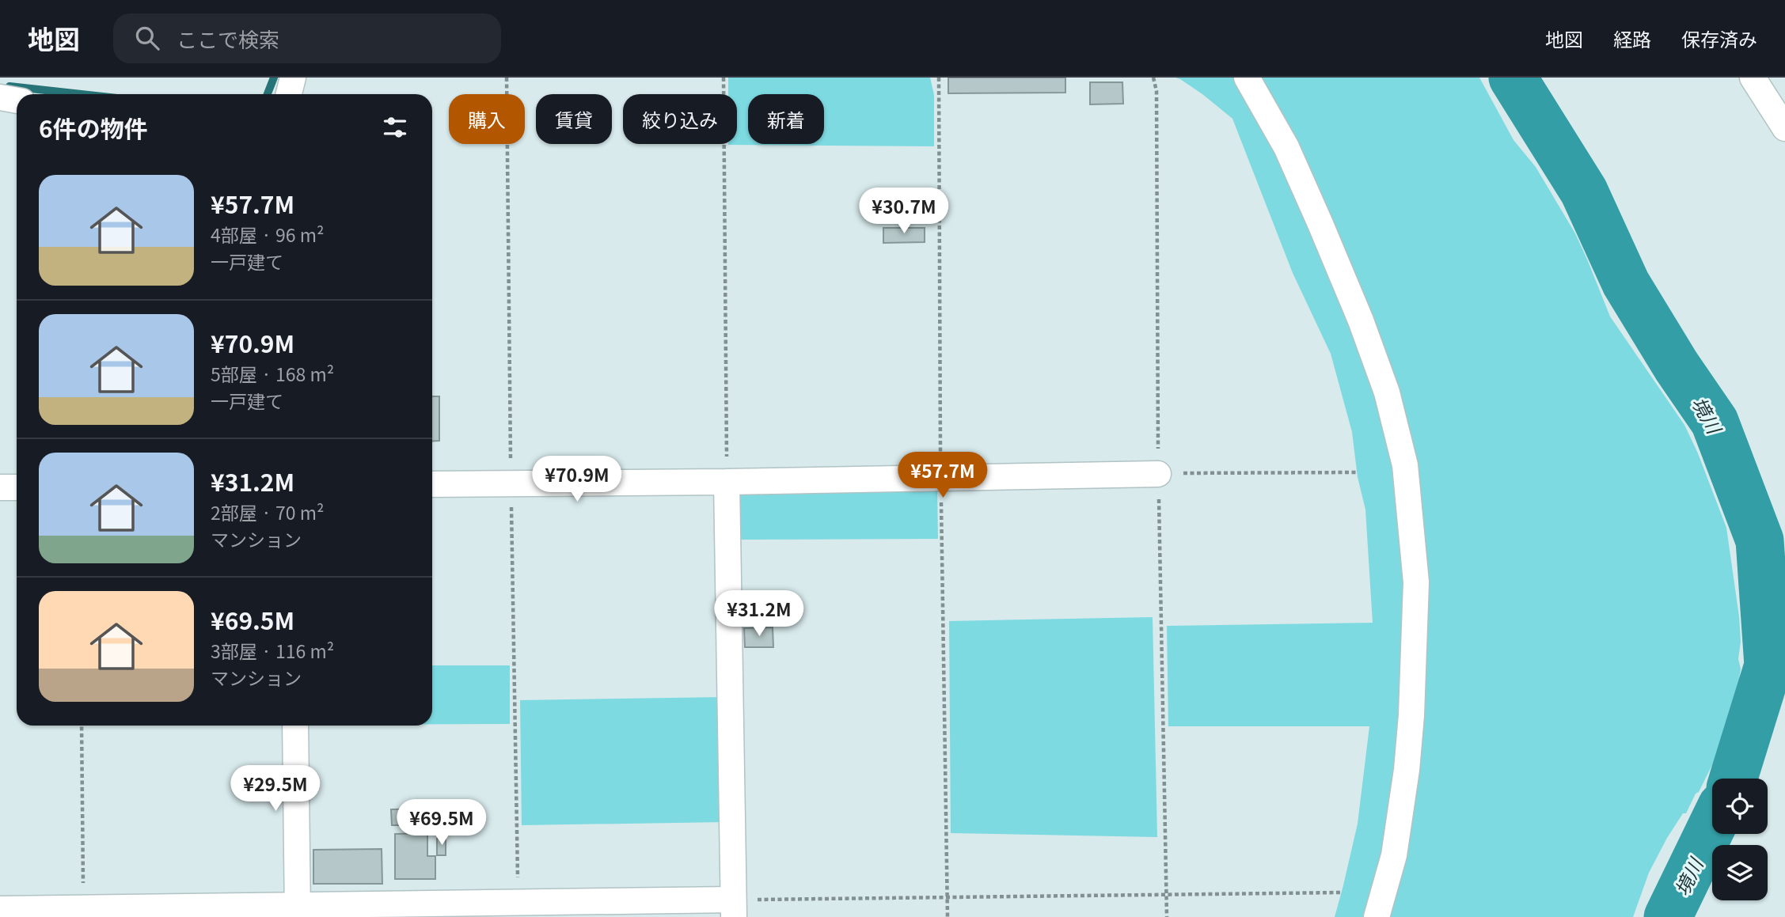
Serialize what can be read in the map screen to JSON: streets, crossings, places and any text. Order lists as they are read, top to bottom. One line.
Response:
{"water":["境川"],"page":{"header":"地図","search":"ここで検索","nav":["地図","経路","保存済み"],"chip":["購入","賃貸","絞り込み","新着"],"heading":"6件の物件","list":[{"name":"¥57.7M","note":"4部屋 · 96 m² · 一戸建て"},{"name":"¥70.9M","note":"5部屋 · 168 m² · 一戸建て"},{"name":"¥31.2M","note":"2部屋 · 70 m² · マンション"},{"name":"¥69.5M","note":"3部屋 · 116 m² · マンション"}],"price":["¥30.7M","¥57.7M","¥70.9M","¥31.2M","¥29.5M","¥69.5M"]}}
